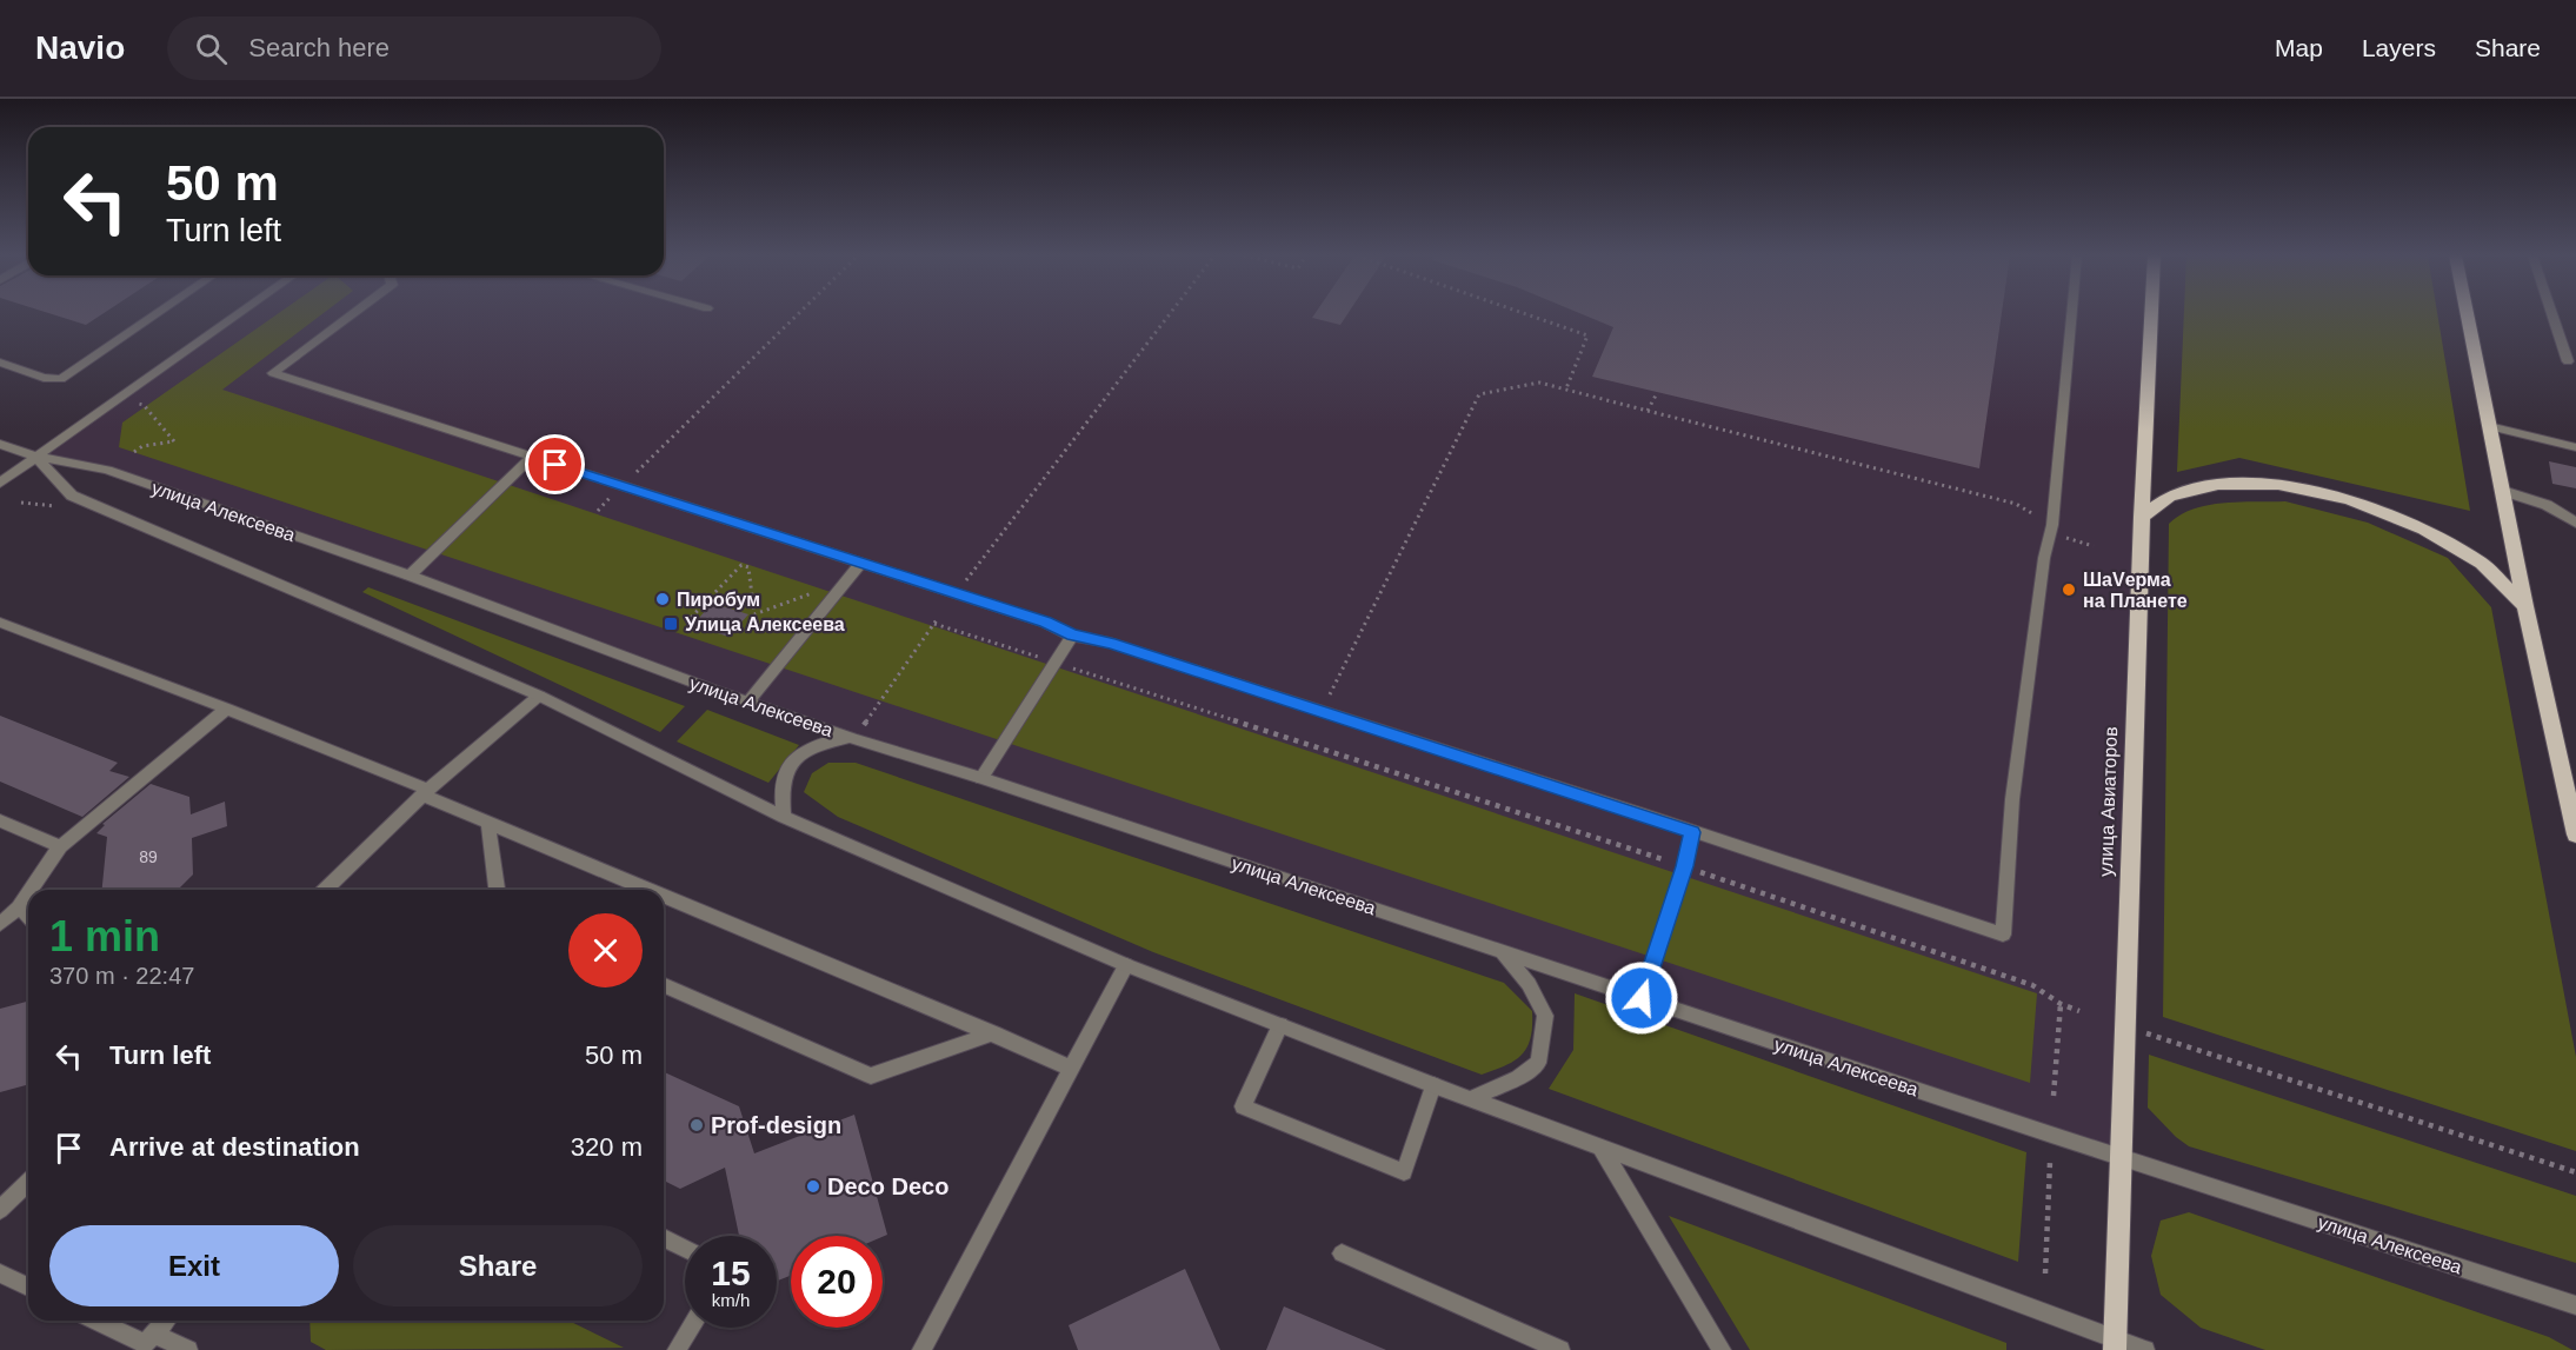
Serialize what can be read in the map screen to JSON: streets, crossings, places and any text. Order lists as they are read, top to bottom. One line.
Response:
{"streets":{"main road":["улица Авиаторов"],"street":["улица Алексеева"]},"crossings":[["улица Алексеева","улица Авиаторов"]],"places":{"other":["ШаVерма на Планете","Пиробум","Prof-design","Deco Deco"],"transit":["Улица Алексеева"]},"house_numbers":["89"],"page":{"header":"Navio","search":"Search here","nav":["Map","Layers","Share"],"turn":["50 m","Turn left"],"heading":["1 min","370 m · 22:47"],"list":[{"name":"Turn left","value":"50 m"},{"name":"Arrive at destination","value":"320 m"}],"buttons":["Exit","Share"],"speed":"15 km/h","limit":"20"}}
